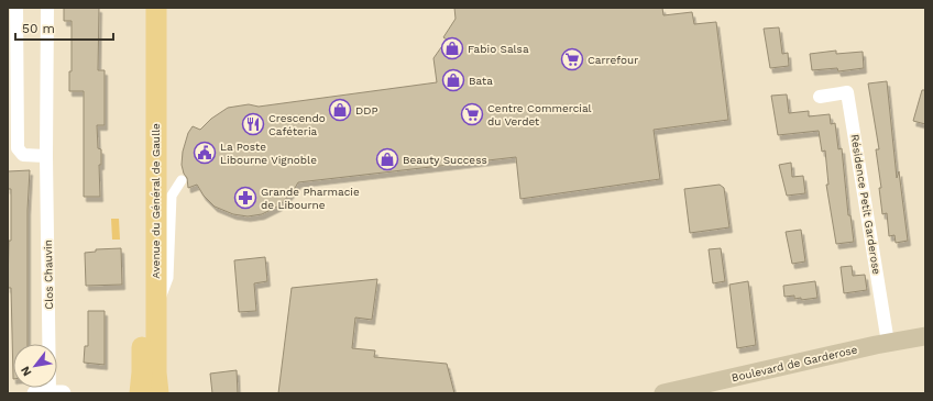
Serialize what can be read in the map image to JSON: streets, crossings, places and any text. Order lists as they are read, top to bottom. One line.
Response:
{"streets":{"main road":["Avenue du Général de Gaulle","Boulevard de Garderose"],"street":["Résidence Petit Garderose","Clos Chauvin"]},"crossings":[["Résidence Petit Garderose","Boulevard de Garderose"]],"places":{"shop":["Fabio Salsa","Bata","DDP","Beauty Success"],"supermarket":["Carrefour","Centre Commercial du Verdet"],"restaurant":["Crescendo Caféteria"],"public building":["La Poste Libourne Vignoble"],"pharmacy":["Grande Pharmacie de Libourne"]},"scale_bar":"50 m","north":"bottom left"}
